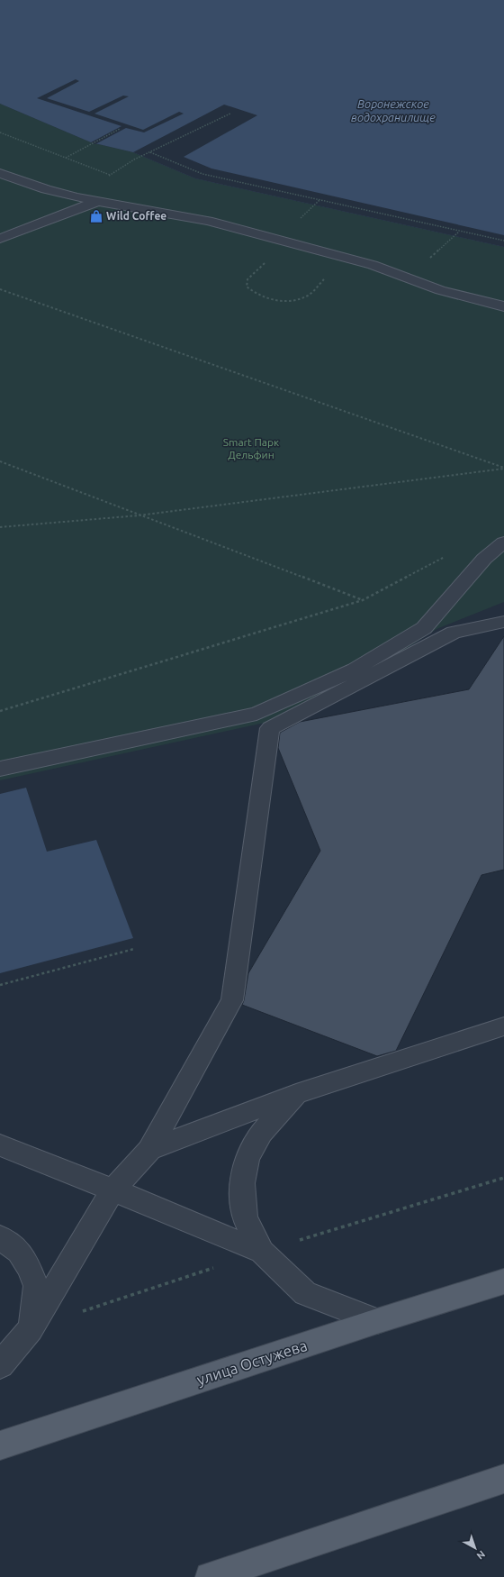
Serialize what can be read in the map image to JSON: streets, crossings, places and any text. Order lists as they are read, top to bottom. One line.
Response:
{"streets":{"main road":["улица Остужева"]},"water":["Воронежское водохранилище"],"parks":["Smart Парк Дельфин"],"places":{"shop":["Wild Coffee"]},"north":"bottom right"}
